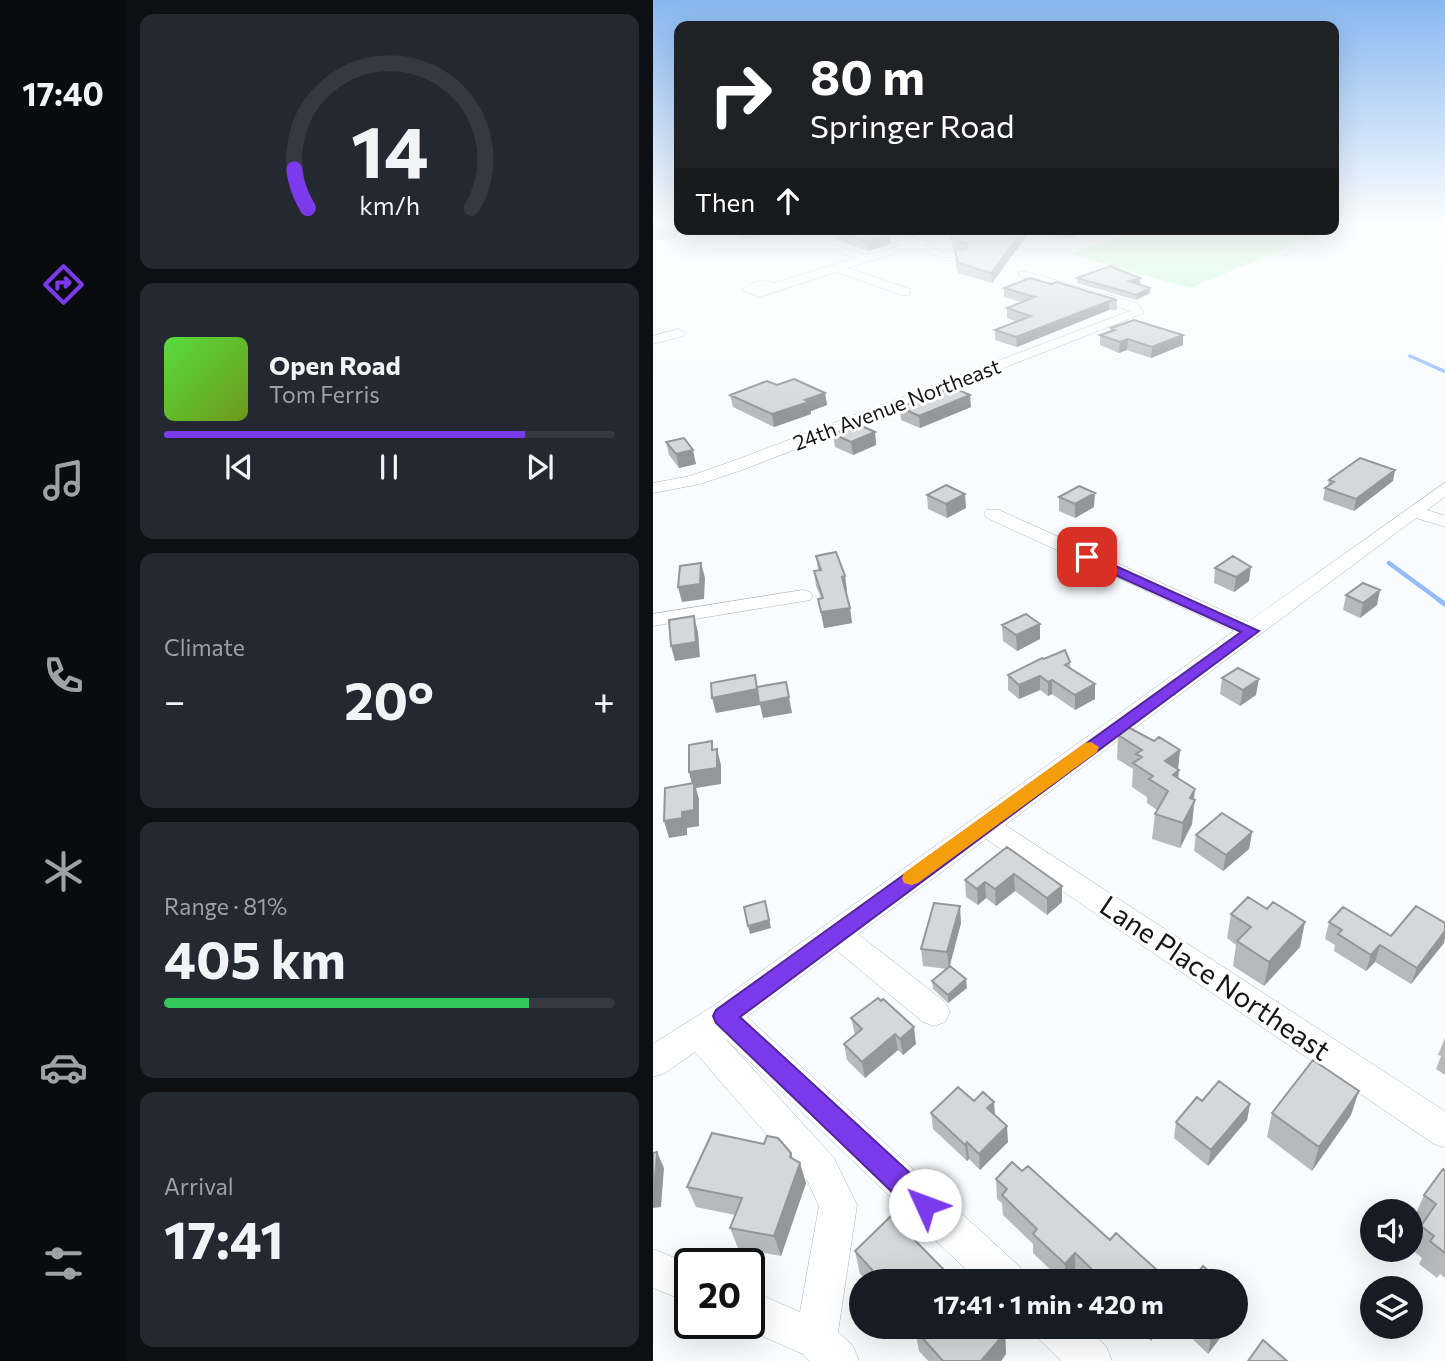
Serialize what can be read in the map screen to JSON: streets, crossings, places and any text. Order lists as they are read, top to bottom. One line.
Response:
{"streets":{"street":["24th Avenue Northeast","Lane Place Northeast"]},"page":{"tabs":"17:40","turn":["80 m","Springer Road"],"then":"Then","song":["Open Road","Tom Ferris"],"tile":["Climate",["Range · 81%","405 km"],["Arrival","17:41"]],"heat":["−","20°","+"],"limit":"20","trip":"17:41 · 1 min · 420 m","gauge":["14","km/h"]}}
